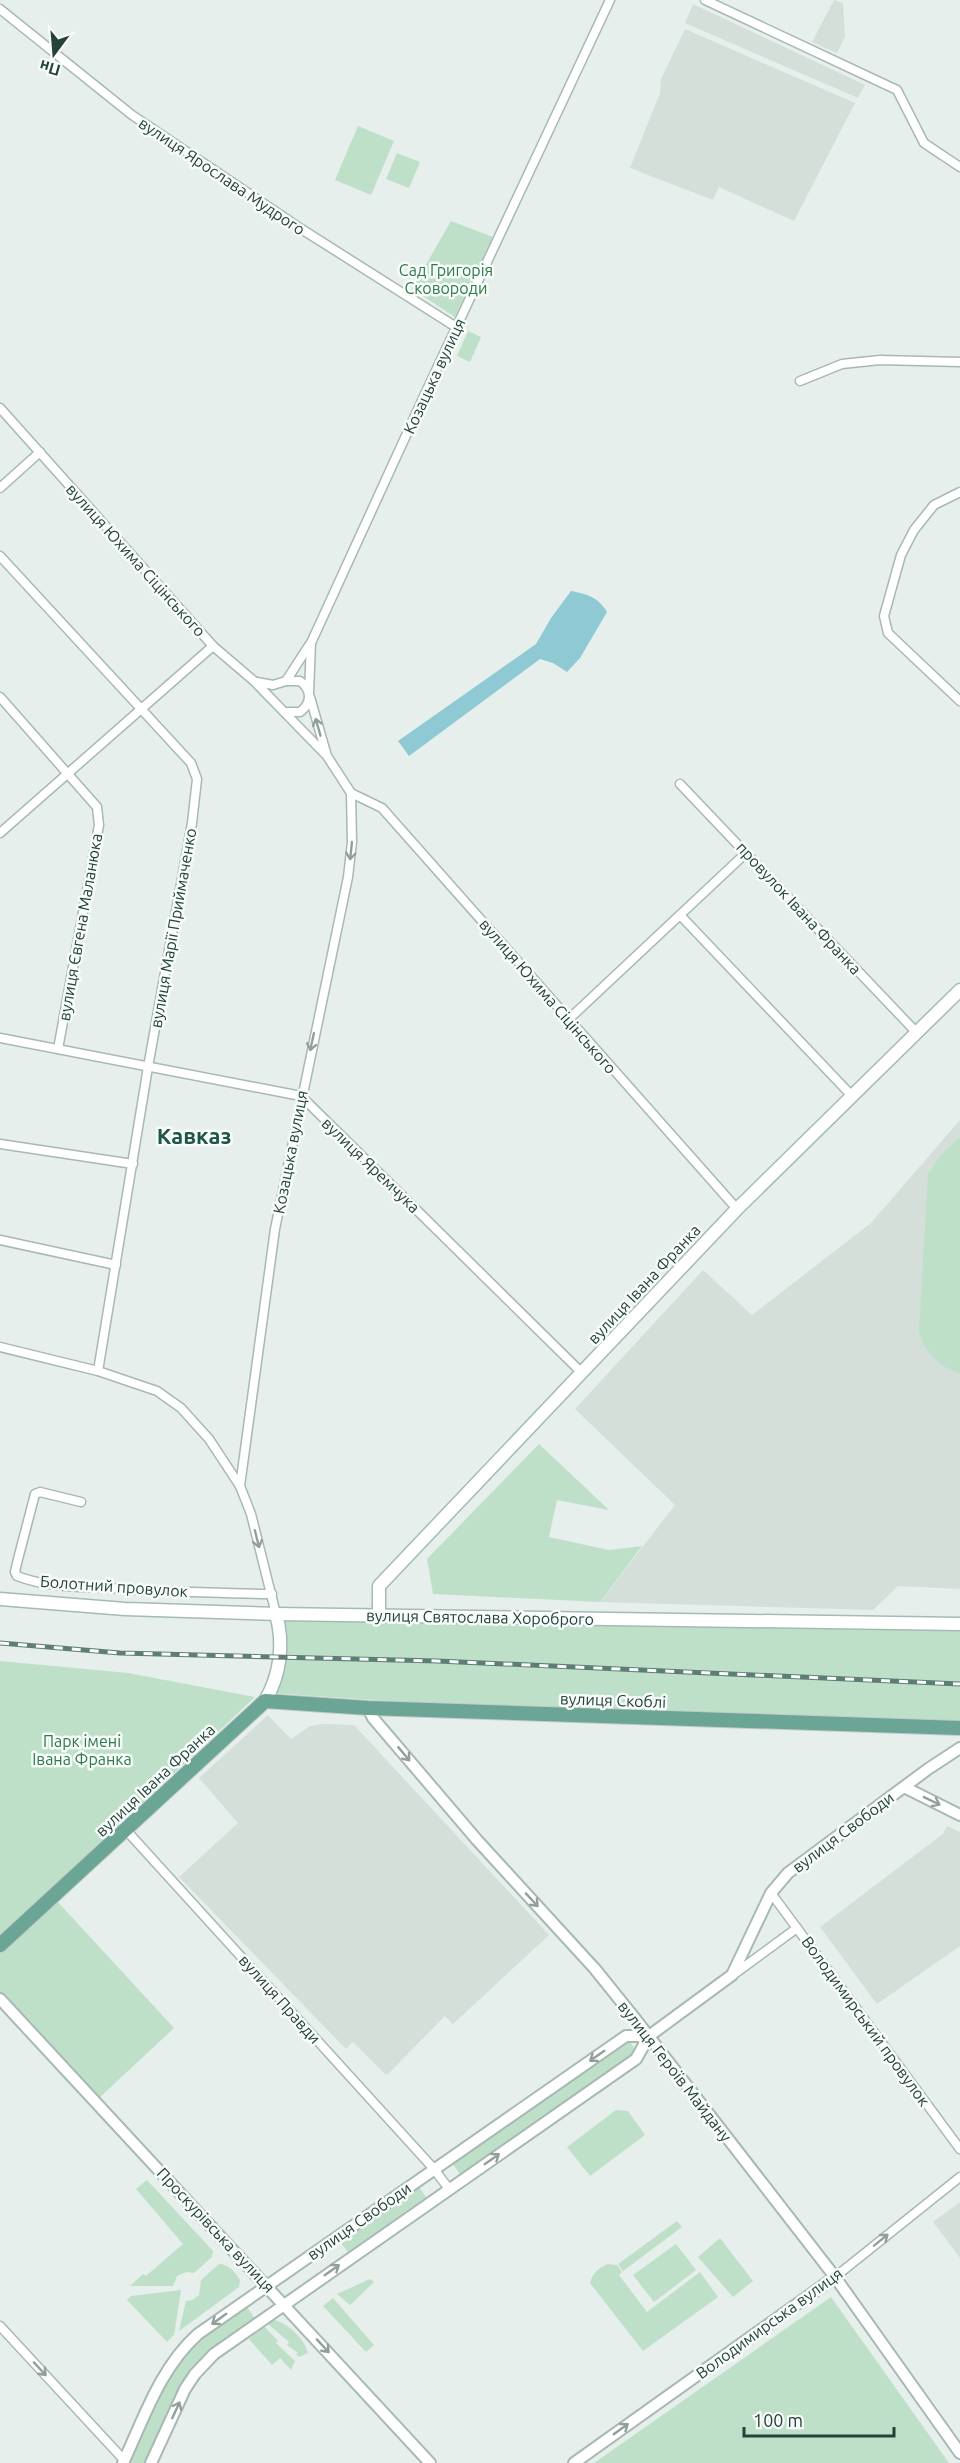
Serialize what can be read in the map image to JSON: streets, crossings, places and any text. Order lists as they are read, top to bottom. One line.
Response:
{"streets":{"main road":["вулиця Івана Франка","вулиця Святослава Хороброго","вулиця Скоблі"],"street":["вулиця Ярослава Мудрого","Козацька вулиця","вулиця Юхима Сіцінського","провулок Івана Франка","вулиця Євгена Маланюка","вулиця Марії Приймаченко","вулиця Яремчука","Болотний провулок","вулиця Свободи","вулиця Правди","Володимирський провулок","вулиця Героїв Майдану","Проскурівська вулиця","Володимирська вулиця"]},"crossings":[["вулиця Ярослава Мудрого","Козацька вулиця"],["Козацька вулиця","вулиця Юхима Сіцінського"],["Козацька вулиця","вулиця Яремчука"],["Козацька вулиця","вулиця Івана Франка"],["Козацька вулиця","Болотний провулок"],["Козацька вулиця","вулиця Святослава Хороброго"],["вулиця Юхима Сіцінського","вулиця Івана Франка"],["провулок Івана Франка","вулиця Івана Франка"],["вулиця Яремчука","вулиця Івана Франка"],["вулиця Івана Франка","вулиця Святослава Хороброго"],["вулиця Івана Франка","вулиця Скоблі"],["вулиця Івана Франка","вулиця Правди"],["вулиця Скоблі","вулиця Героїв Майдану"],["вулиця Свободи","вулиця Правди"],["вулиця Свободи","Володимирський провулок"],["вулиця Свободи","вулиця Героїв Майдану"],["вулиця Свободи","Проскурівська вулиця"],["вулиця Героїв Майдану","Володимирська вулиця"]],"one_way":["вулиця Героїв Майдану","Володимирська вулиця"],"districts":["Кавказ"],"parks":["Сад Григорія Сковороди","Парк імені Івана Франка"],"scale_bar":"100 m","north":"bottom"}
